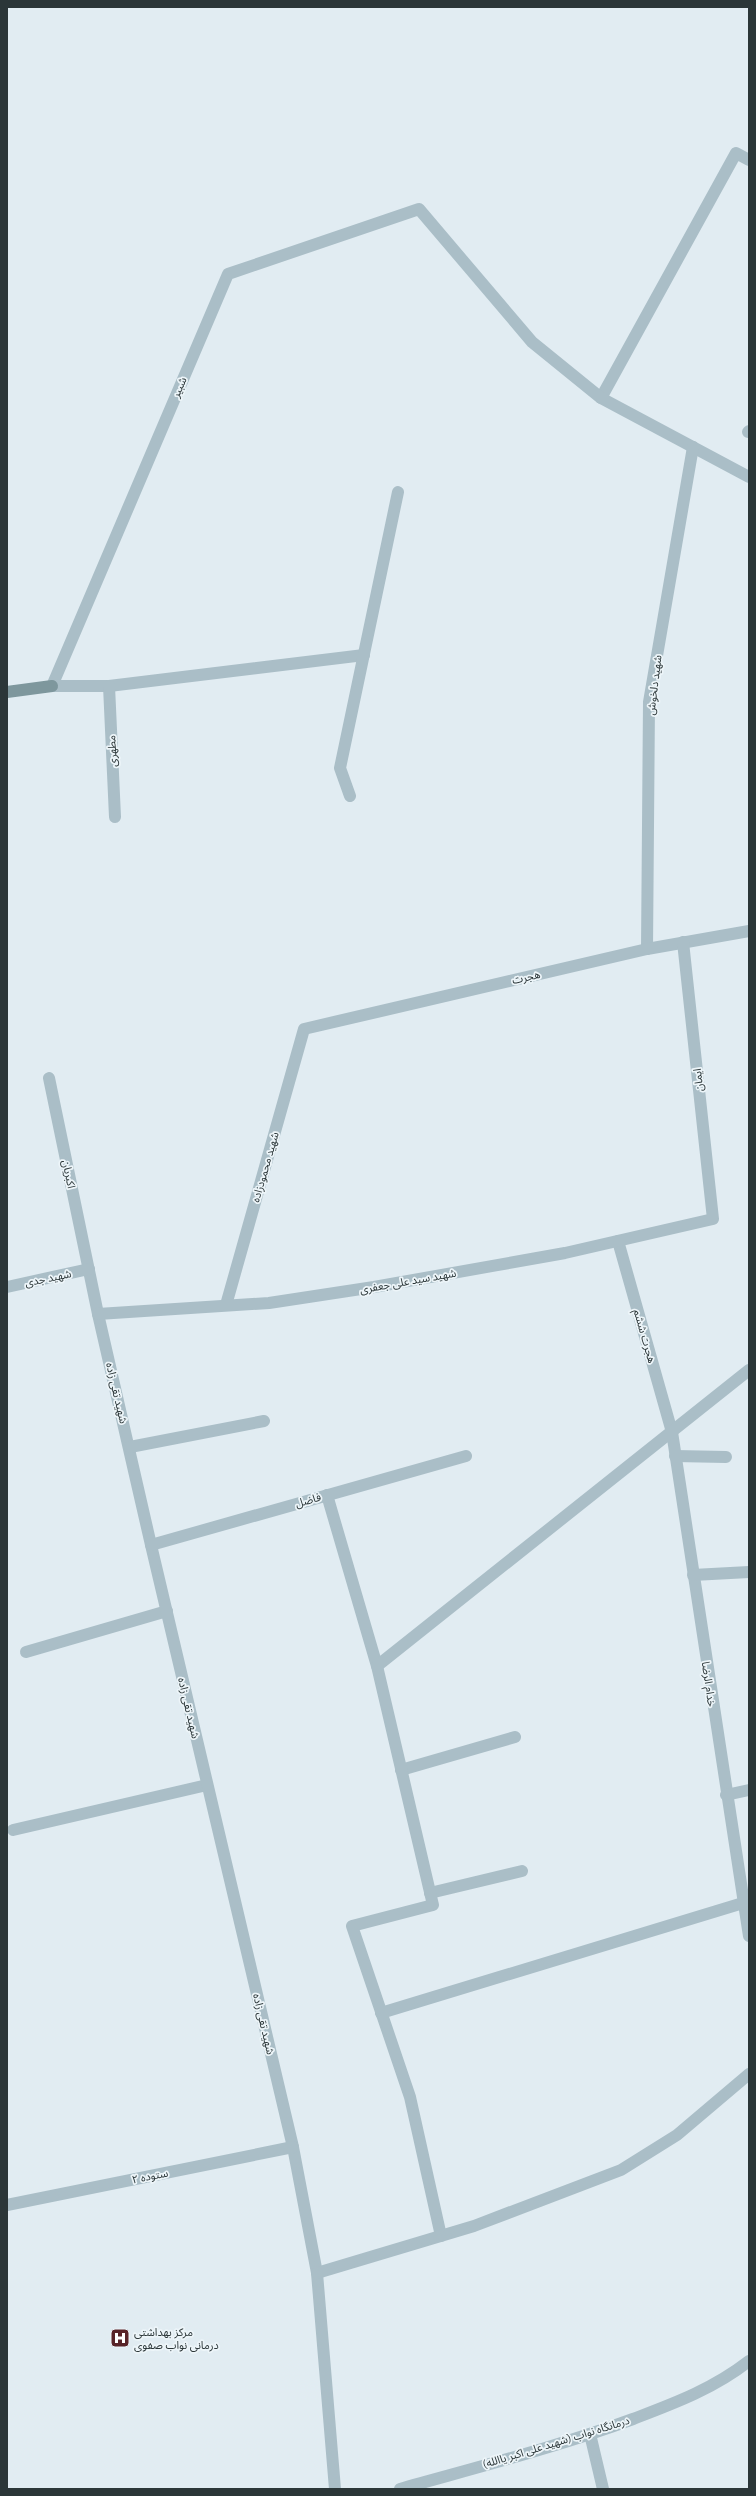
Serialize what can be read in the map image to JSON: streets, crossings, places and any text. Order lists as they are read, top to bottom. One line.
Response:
{"streets":{"street":["شبیر","شهید دلخوش","مطهری","هجرت","ایمان","شهید محمودزاده","اکبریان","شهید جدی","شهید سید علی جعفری","هجرت ششم","شهید تقی زاده","فاضل","خدام الرضا","ستوده ۲","درمانگاه نواب (شهید علی اکبر یاالله)"]},"crossings":[["شهید دلخوش","هجرت"],["هجرت","ایمان"],["هجرت","شهید محمودزاده"],["ایمان","شهید سید علی جعفری"],["شهید محمودزاده","شهید سید علی جعفری"],["اکبریان","شهید جدی"],["اکبریان","شهید تقی زاده"],["شهید جدی","شهید تقی زاده"],["شهید سید علی جعفری","هجرت ششم"],["شهید سید علی جعفری","شهید تقی زاده"],["هجرت ششم","خدام الرضا"],["شهید تقی زاده","فاضل"],["شهید تقی زاده","ستوده ۲"]],"places":{"hospital":["مرکز بهداشتی درمانی نواب صفوی"]}}
